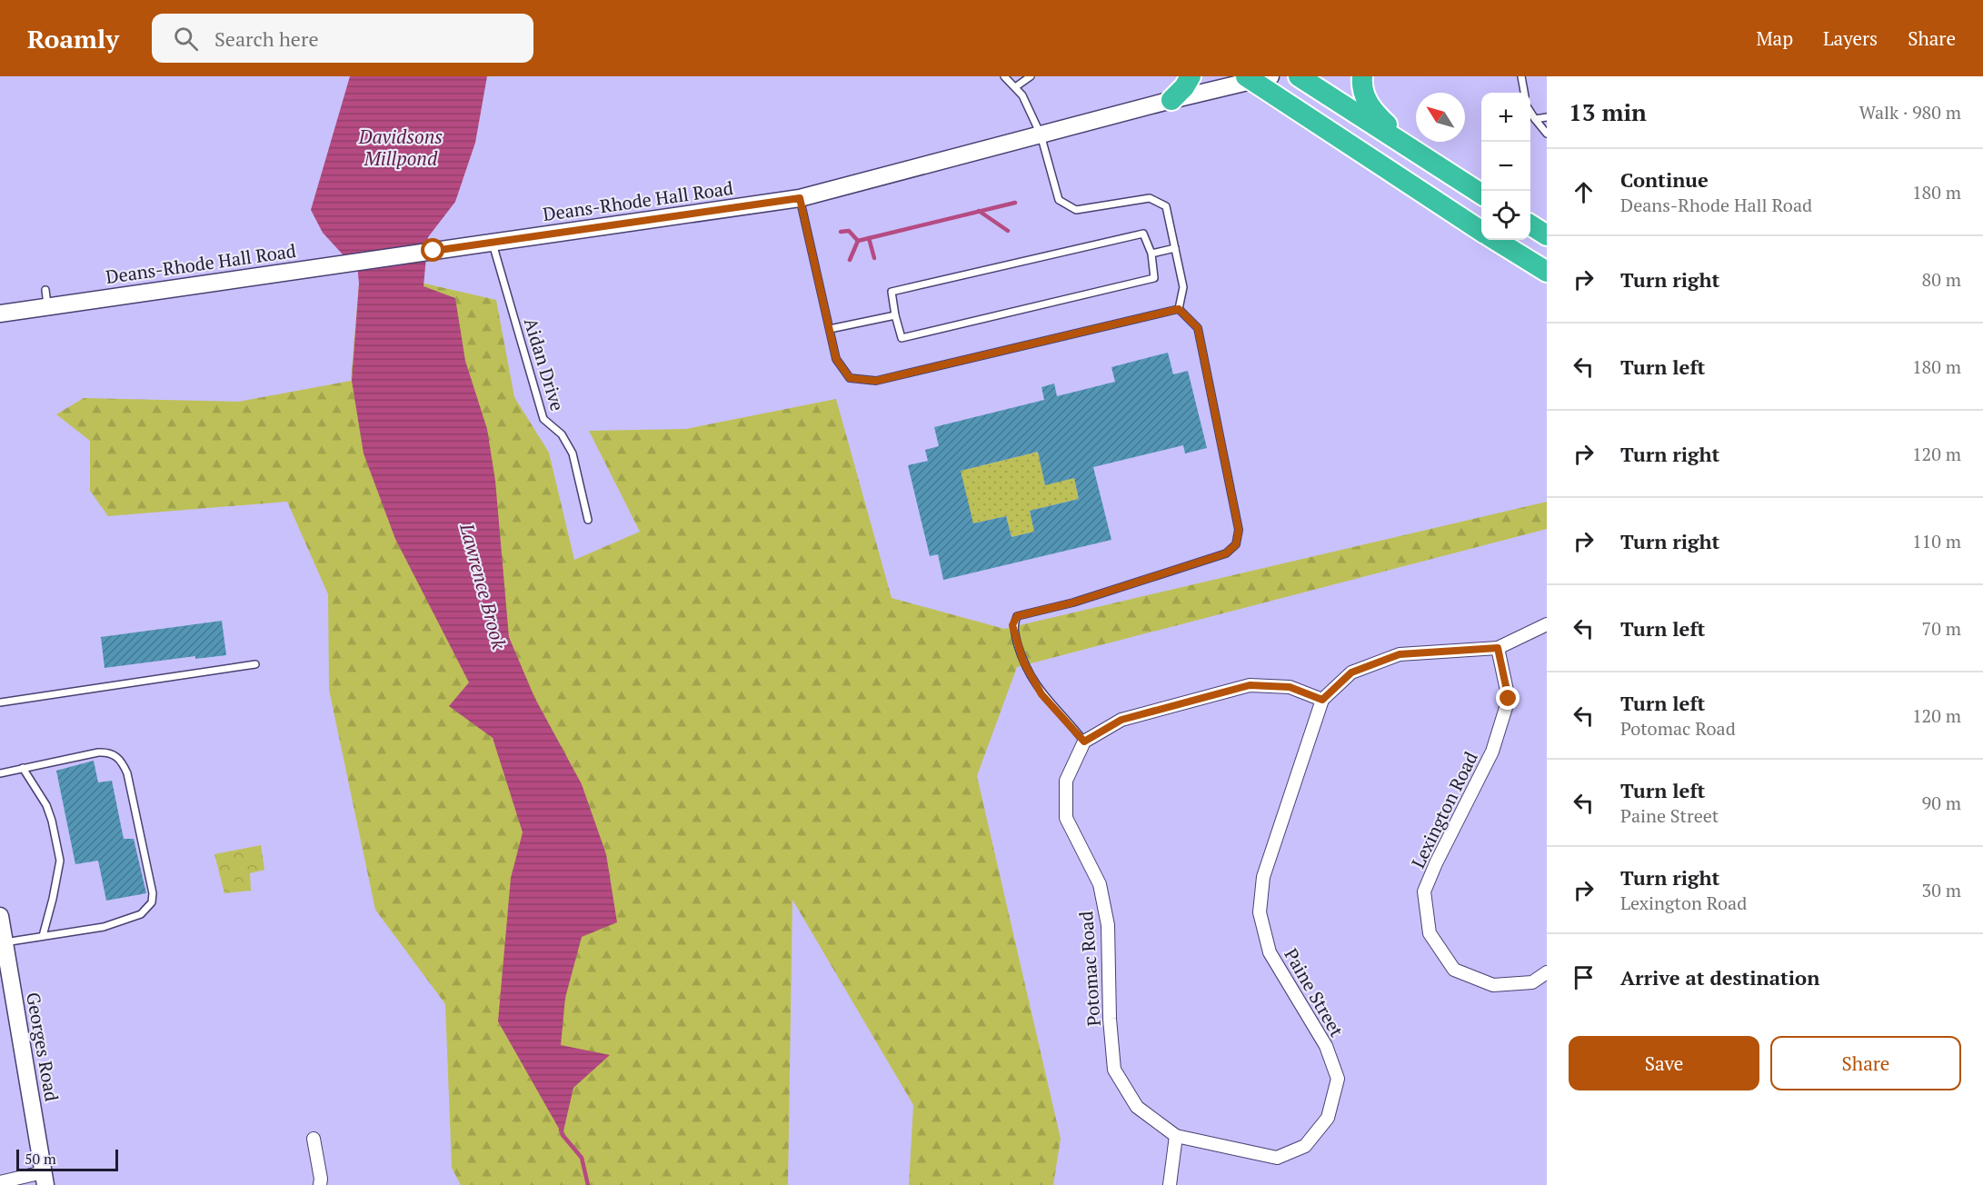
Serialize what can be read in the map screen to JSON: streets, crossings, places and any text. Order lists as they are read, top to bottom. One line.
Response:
{"streets":{"street":["Deans-Rhode Hall Road","Lexington Road","Potomac Road","Paine Street","Georges Road"],"lane":["Aidan Drive"]},"crossings":[["Deans-Rhode Hall Road","Aidan Drive"],["Lexington Road","Paine Street"],["Potomac Road","Paine Street"]],"water":["Davidsons Millpond","Lawrence Brook"],"scale_bar":"50 m","north":"top left","page":{"header":"Roamly","search":"Search here","nav":["Map","Layers","Share"],"heading":["13 min","Walk · 980 m"],"map_buttons":["+","−"],"list":[["Continue","Deans-Rhode Hall Road","180 m"],["Turn right","80 m"],["Turn left","180 m"],["Turn right","120 m"],["Turn right","110 m"],["Turn left","70 m"],["Turn left","Potomac Road","120 m"],["Turn left","Paine Street","90 m"],["Turn right","Lexington Road","30 m"],"Arrive at destination"],"buttons":["Save","Share"],"scale":"50 m"}}
